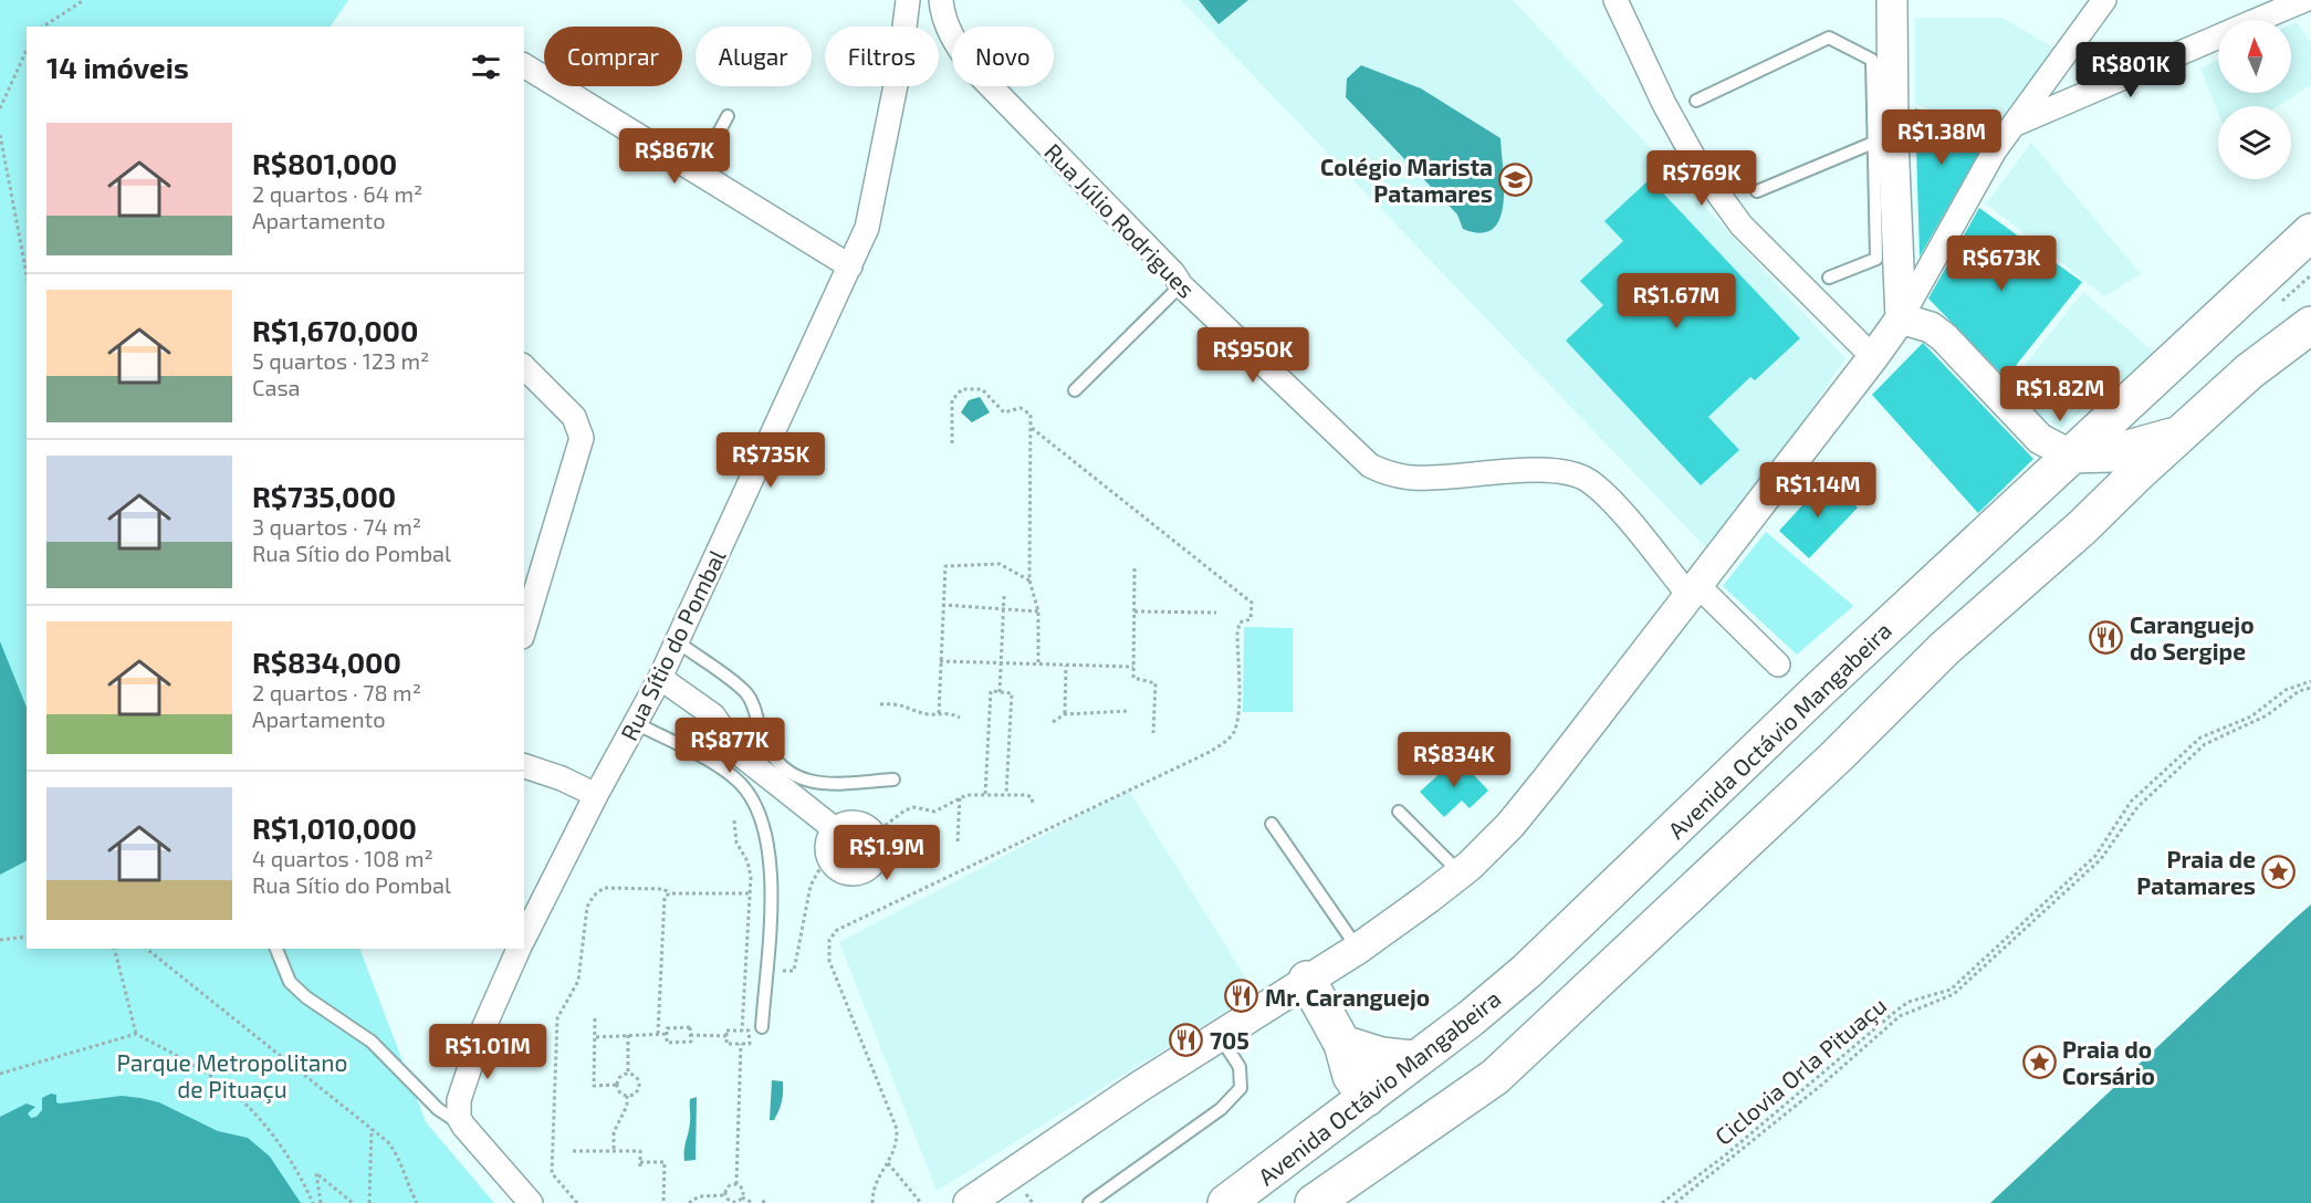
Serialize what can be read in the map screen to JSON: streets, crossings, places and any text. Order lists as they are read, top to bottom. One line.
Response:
{"streets":{"main road":["Avenida Octávio Mangabeira"],"street":["Rua Júlio Rodrigues","Rua Sítio do Pombal"],"path":["Ciclovia Orla Pituaçu"]},"parks":["Parque Metropolitano de Pituaçu"],"places":{"school or university":["Colégio Marista Patamares"],"restaurant":["Caranguejo do Sergipe","Mr. Caranguejo","705"],"place":["Praia de Patamares","Praia do Corsário"]},"north":"top","page":{"chip":["Comprar","Alugar","Filtros","Novo"],"heading":"14 imóveis","price":["R$801K","R$1.38M","R$867K","R$769K","R$673K","R$1.67M","R$950K","R$1.82M","R$735K","R$1.14M","R$877K","R$834K","R$1.9M","R$1.01M"],"list":[{"name":"R$801,000","note":"2 quartos · 64 m² · Apartamento"},{"name":"R$1,670,000","note":"5 quartos · 123 m² · Casa"},{"name":"R$735,000","note":"3 quartos · 74 m² · Rua Sítio do Pombal"},{"name":"R$834,000","note":"2 quartos · 78 m² · Apartamento"},{"name":"R$1,010,000","note":"4 quartos · 108 m² · Rua Sítio do Pombal"}]}}
